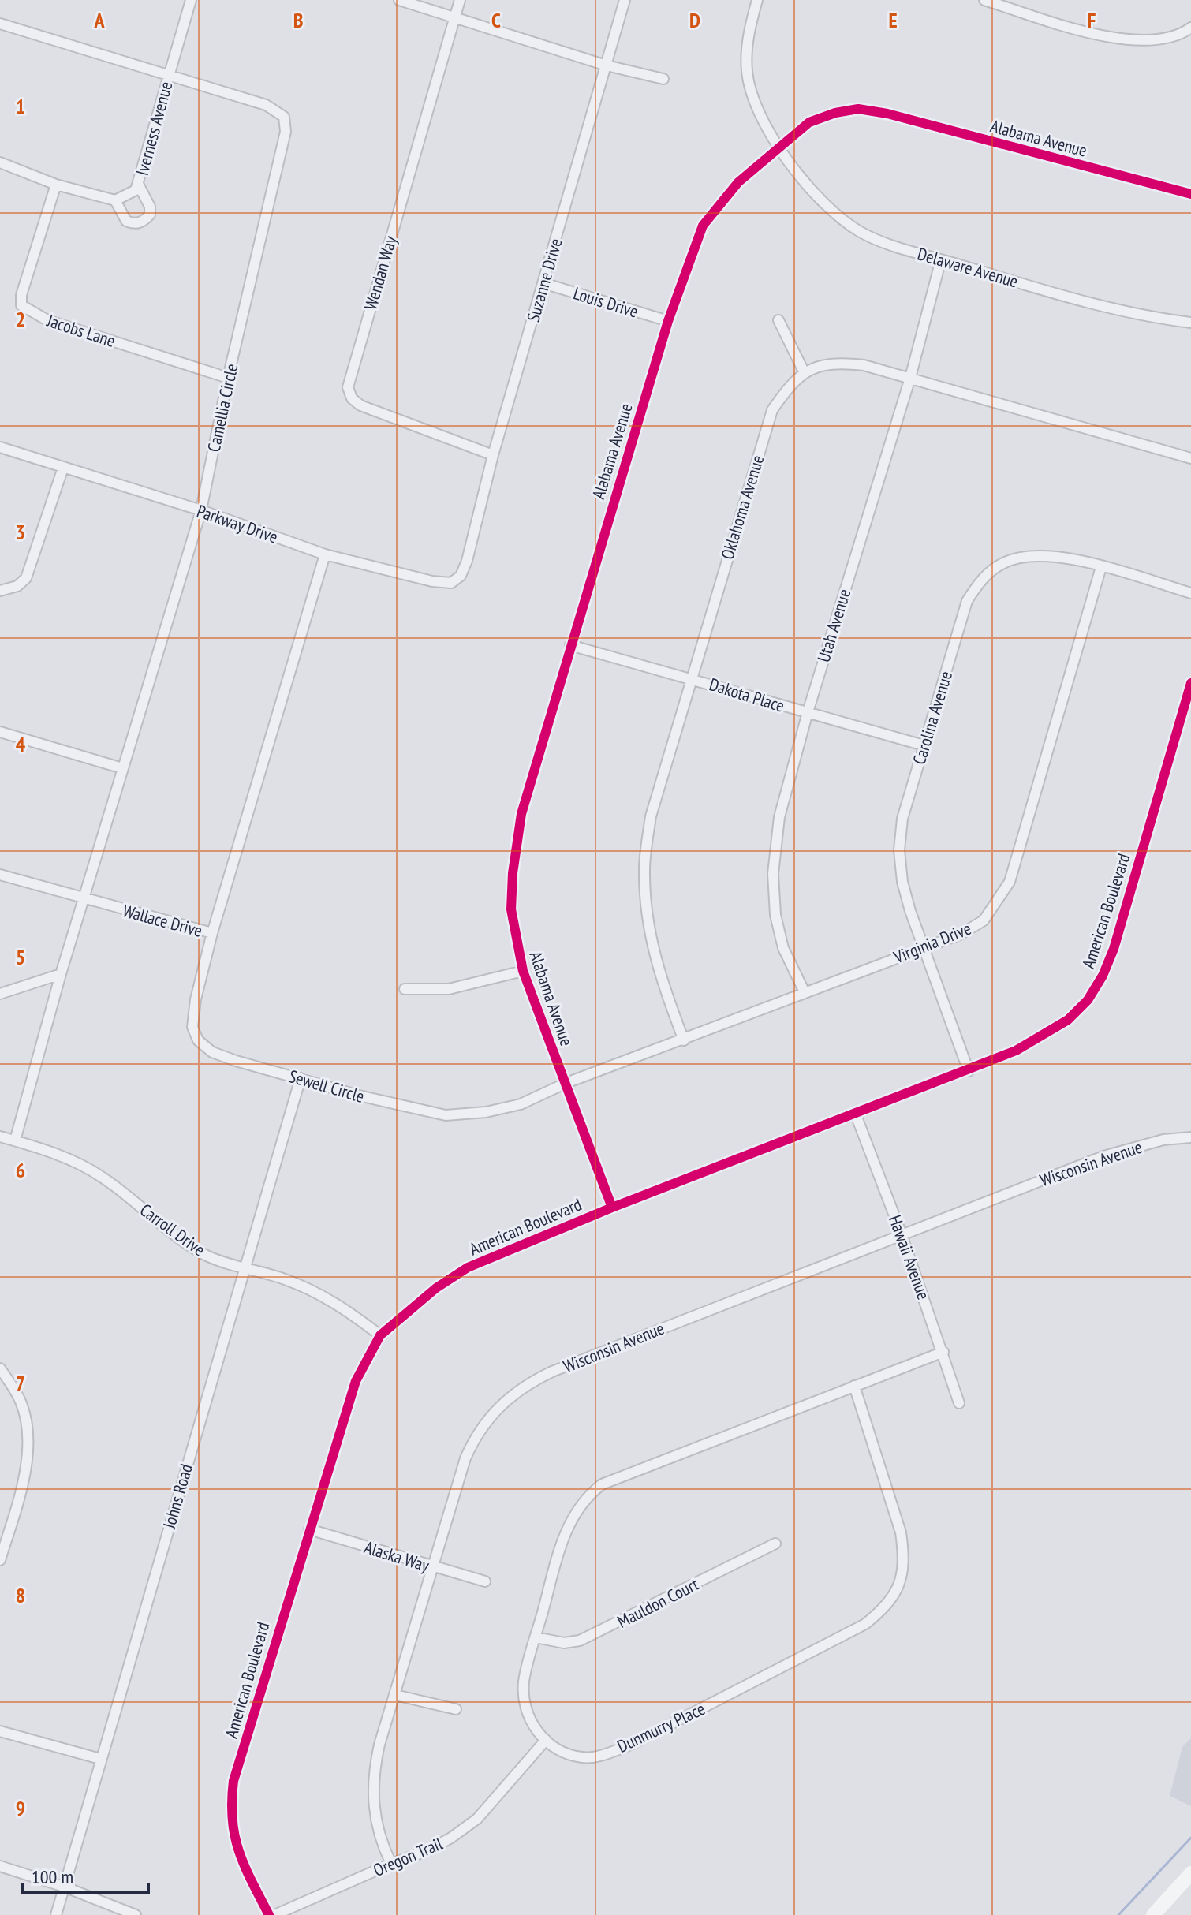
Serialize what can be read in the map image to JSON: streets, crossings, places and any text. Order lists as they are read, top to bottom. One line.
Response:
{"streets":{"street":["Iverness Avenue","Alabama Avenue","Delaware Avenue","Wendan Way","Suzanne Drive","Louis Drive","Jacobs Lane","Camellia Circle","Oklahoma Avenue","Parkway Drive","Utah Avenue","Dakota Place","Carolina Avenue","American Boulevard","Wallace Drive","Virginia Drive","Sewell Circle","Wisconsin Avenue","Carroll Drive","Hawaii Avenue","Johns Road","Alaska Way","Mauldon Court","Dunmurry Place","Oregon Trail"]},"crossings":[["Iverness Avenue","Camellia Circle"],["Alabama Avenue","Delaware Avenue"],["Alabama Avenue","Louis Drive"],["Alabama Avenue","Dakota Place"],["Alabama Avenue","American Boulevard"],["Alabama Avenue","Virginia Drive"],["Alabama Avenue","Sewell Circle"],["Delaware Avenue","Utah Avenue"],["Wendan Way","Suzanne Drive"],["Suzanne Drive","Louis Drive"],["Suzanne Drive","Parkway Drive"],["Jacobs Lane","Camellia Circle"],["Camellia Circle","Parkway Drive"],["Camellia Circle","Wallace Drive"],["Oklahoma Avenue","Dakota Place"],["Oklahoma Avenue","Virginia Drive"],["Parkway Drive","Wallace Drive"],["Utah Avenue","Dakota Place"],["Utah Avenue","Virginia Drive"],["Dakota Place","Carolina Avenue"],["Carolina Avenue","American Boulevard"],["Carolina Avenue","Virginia Drive"],["American Boulevard","Carroll Drive"],["American Boulevard","Hawaii Avenue"],["American Boulevard","Alaska Way"],["Wallace Drive","Sewell Circle"],["Virginia Drive","Sewell Circle"],["Sewell Circle","Johns Road"],["Wisconsin Avenue","Hawaii Avenue"],["Wisconsin Avenue","Alaska Way"],["Wisconsin Avenue","Oregon Trail"],["Carroll Drive","Johns Road"],["Hawaii Avenue","Dunmurry Place"],["Mauldon Court","Dunmurry Place"],["Dunmurry Place","Oregon Trail"]],"scale_bar":"100 m","grid":{"columns":["A","B","C","D","E","F"],"rows":["1","2","3","4","5","6","7","8","9"]}}
